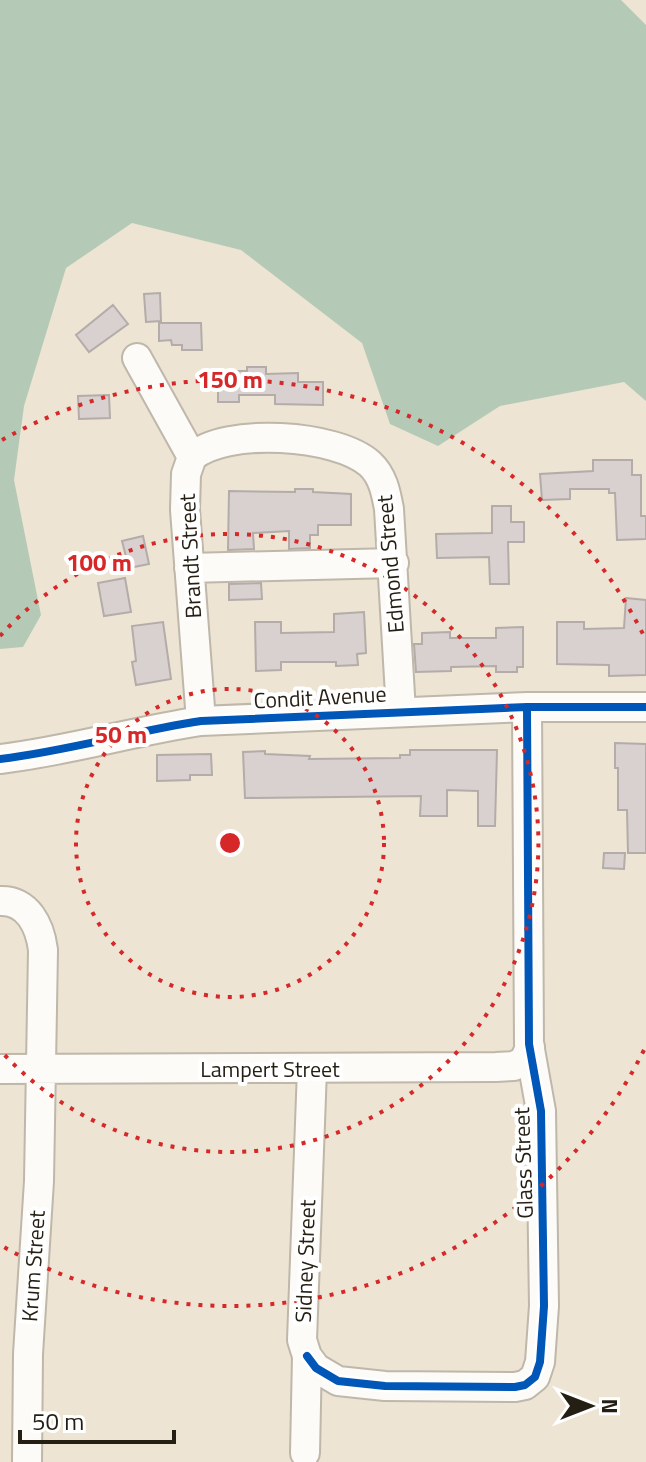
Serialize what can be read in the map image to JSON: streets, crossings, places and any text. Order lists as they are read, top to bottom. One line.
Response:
{"streets":{"street":["Brandt Street","Edmond Street","Condit Avenue","Lampert Street","Glass Street","Sidney Street","Krum Street"]},"crossings":[["Brandt Street","Edmond Street"],["Brandt Street","Condit Avenue"],["Edmond Street","Condit Avenue"],["Condit Avenue","Glass Street"],["Lampert Street","Glass Street"],["Lampert Street","Sidney Street"],["Lampert Street","Krum Street"],["Glass Street","Sidney Street"]],"scale_bar":"50 m","north":"right","rings":["150 m","100 m","50 m"]}
